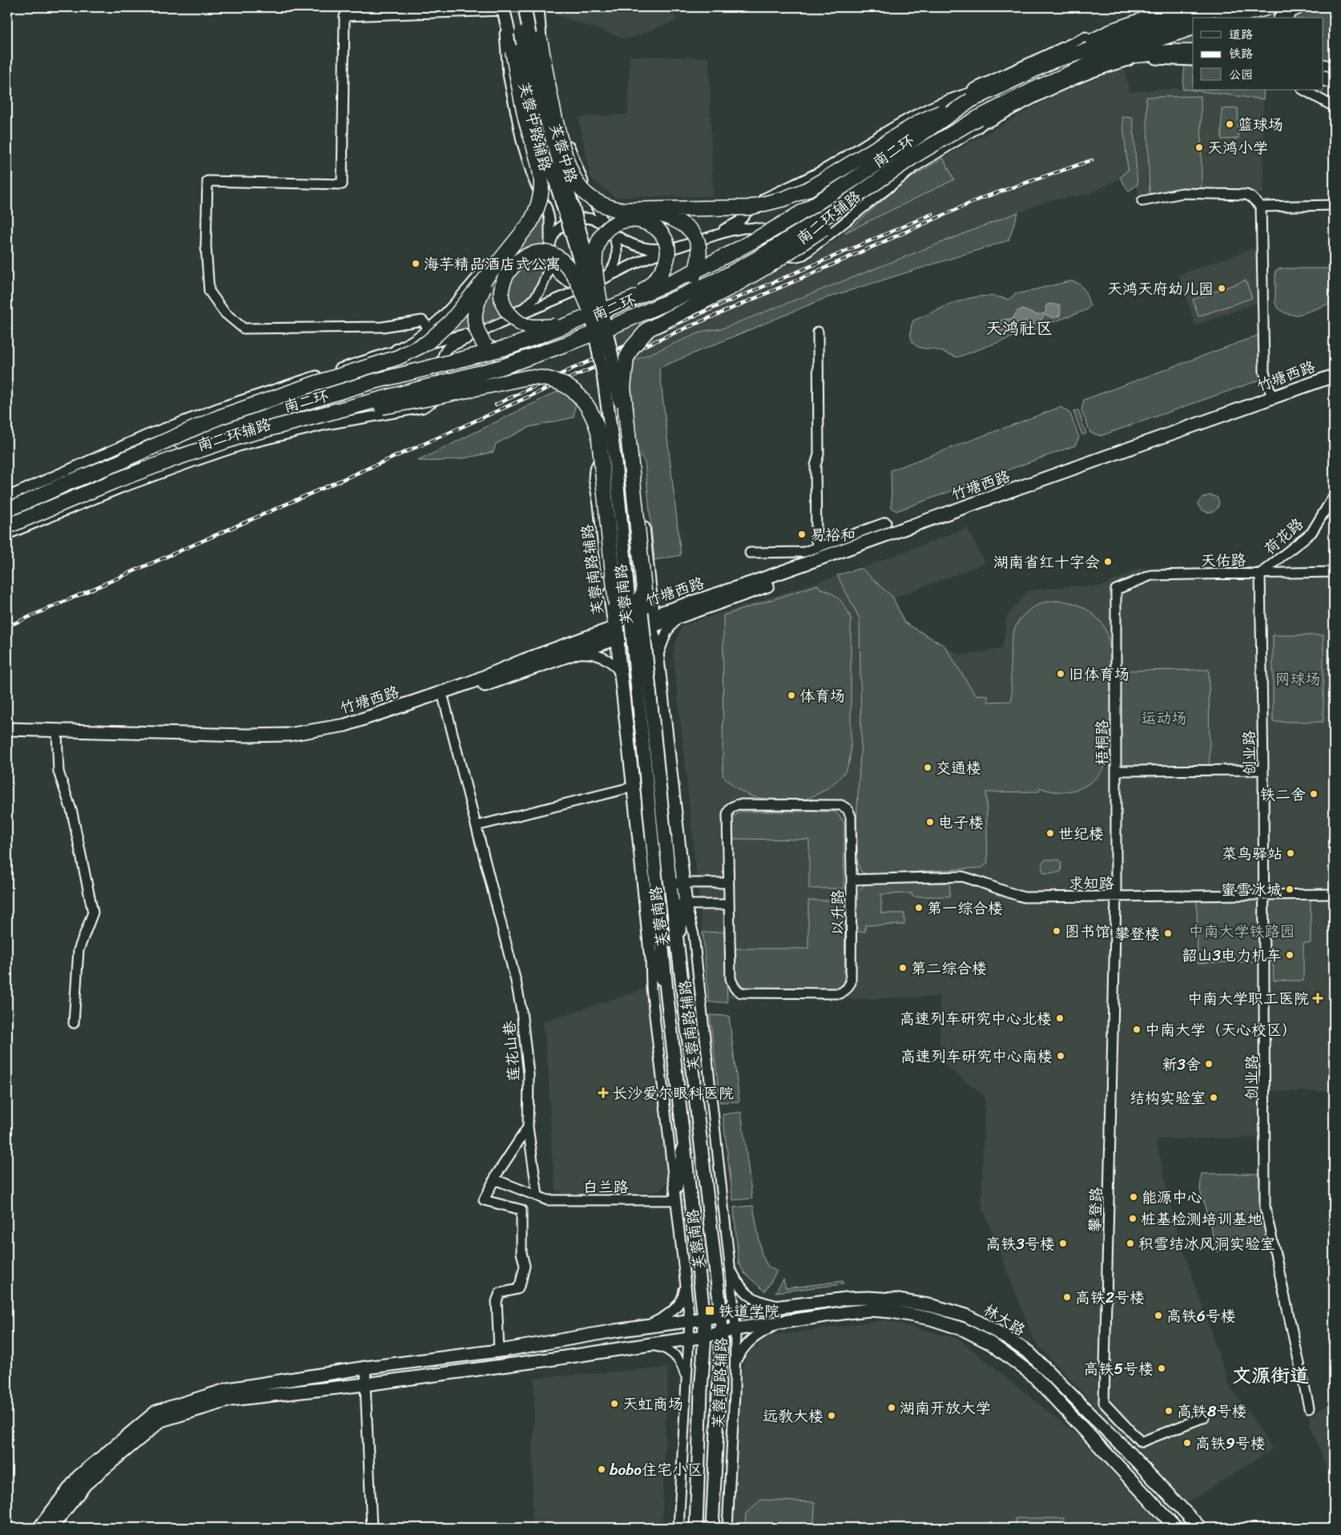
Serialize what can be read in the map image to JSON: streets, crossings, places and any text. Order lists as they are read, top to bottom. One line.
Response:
{"streets":{"highway":["南二环"],"main road":["芙蓉中路","竹塘西路","芙蓉南路","林大路"],"street":["芙蓉中路辅路","南二环辅路","荷花路","天佑路","芙蓉南路辅路","梧桐路","创业路","求知路","以升路","莲花山巷","白兰路","攀登路"]},"crossings":[["芙蓉中路辅路","南二环辅路"],["南二环","南二环辅路"],["芙蓉中路","芙蓉南路"],["竹塘西路","芙蓉南路辅路"],["竹塘西路","莲花山巷"],["荷花路","天佑路"],["荷花路","创业路"],["天佑路","梧桐路"],["天佑路","创业路"],["芙蓉南路辅路","林大路"],["芙蓉南路","林大路"],["梧桐路","求知路"],["梧桐路","攀登路"],["创业路","求知路"],["求知路","以升路"],["求知路","攀登路"],["莲花山巷","白兰路"]],"districts":["天鸿社区","文源街道"],"parks":["网球场","运动场","中南大学铁路园"],"places":{"other":["篮球场","天鸿小学","海芋精品酒店式公寓","天鸿天府幼儿园","易裕和","湖南省红十字会","旧体育场","体育场","交通楼","铁二舍","电子楼","世纪楼","菜鸟驿站","蜜雪冰城","第一综合楼","图书馆","攀登楼","韶山3电力机车","第二综合楼","高速列车研究中心北楼","中南大学（天心校区）","高速列车研究中心南楼","新3舍","结构实验室","能源中心","桩基检测培训基地","高铁3号楼","积雪结冰风洞实验室","高铁2号楼","高铁6号楼","高铁5号楼","天虹商场","湖南开放大学","高铁8号楼","远教大楼","高铁9号楼","bobo住宅小区"],"health":["中南大学职工医院","长沙爱尔眼科医院"],"transit":["铁道学院"]},"legend":["道路","铁路","公园"]}
